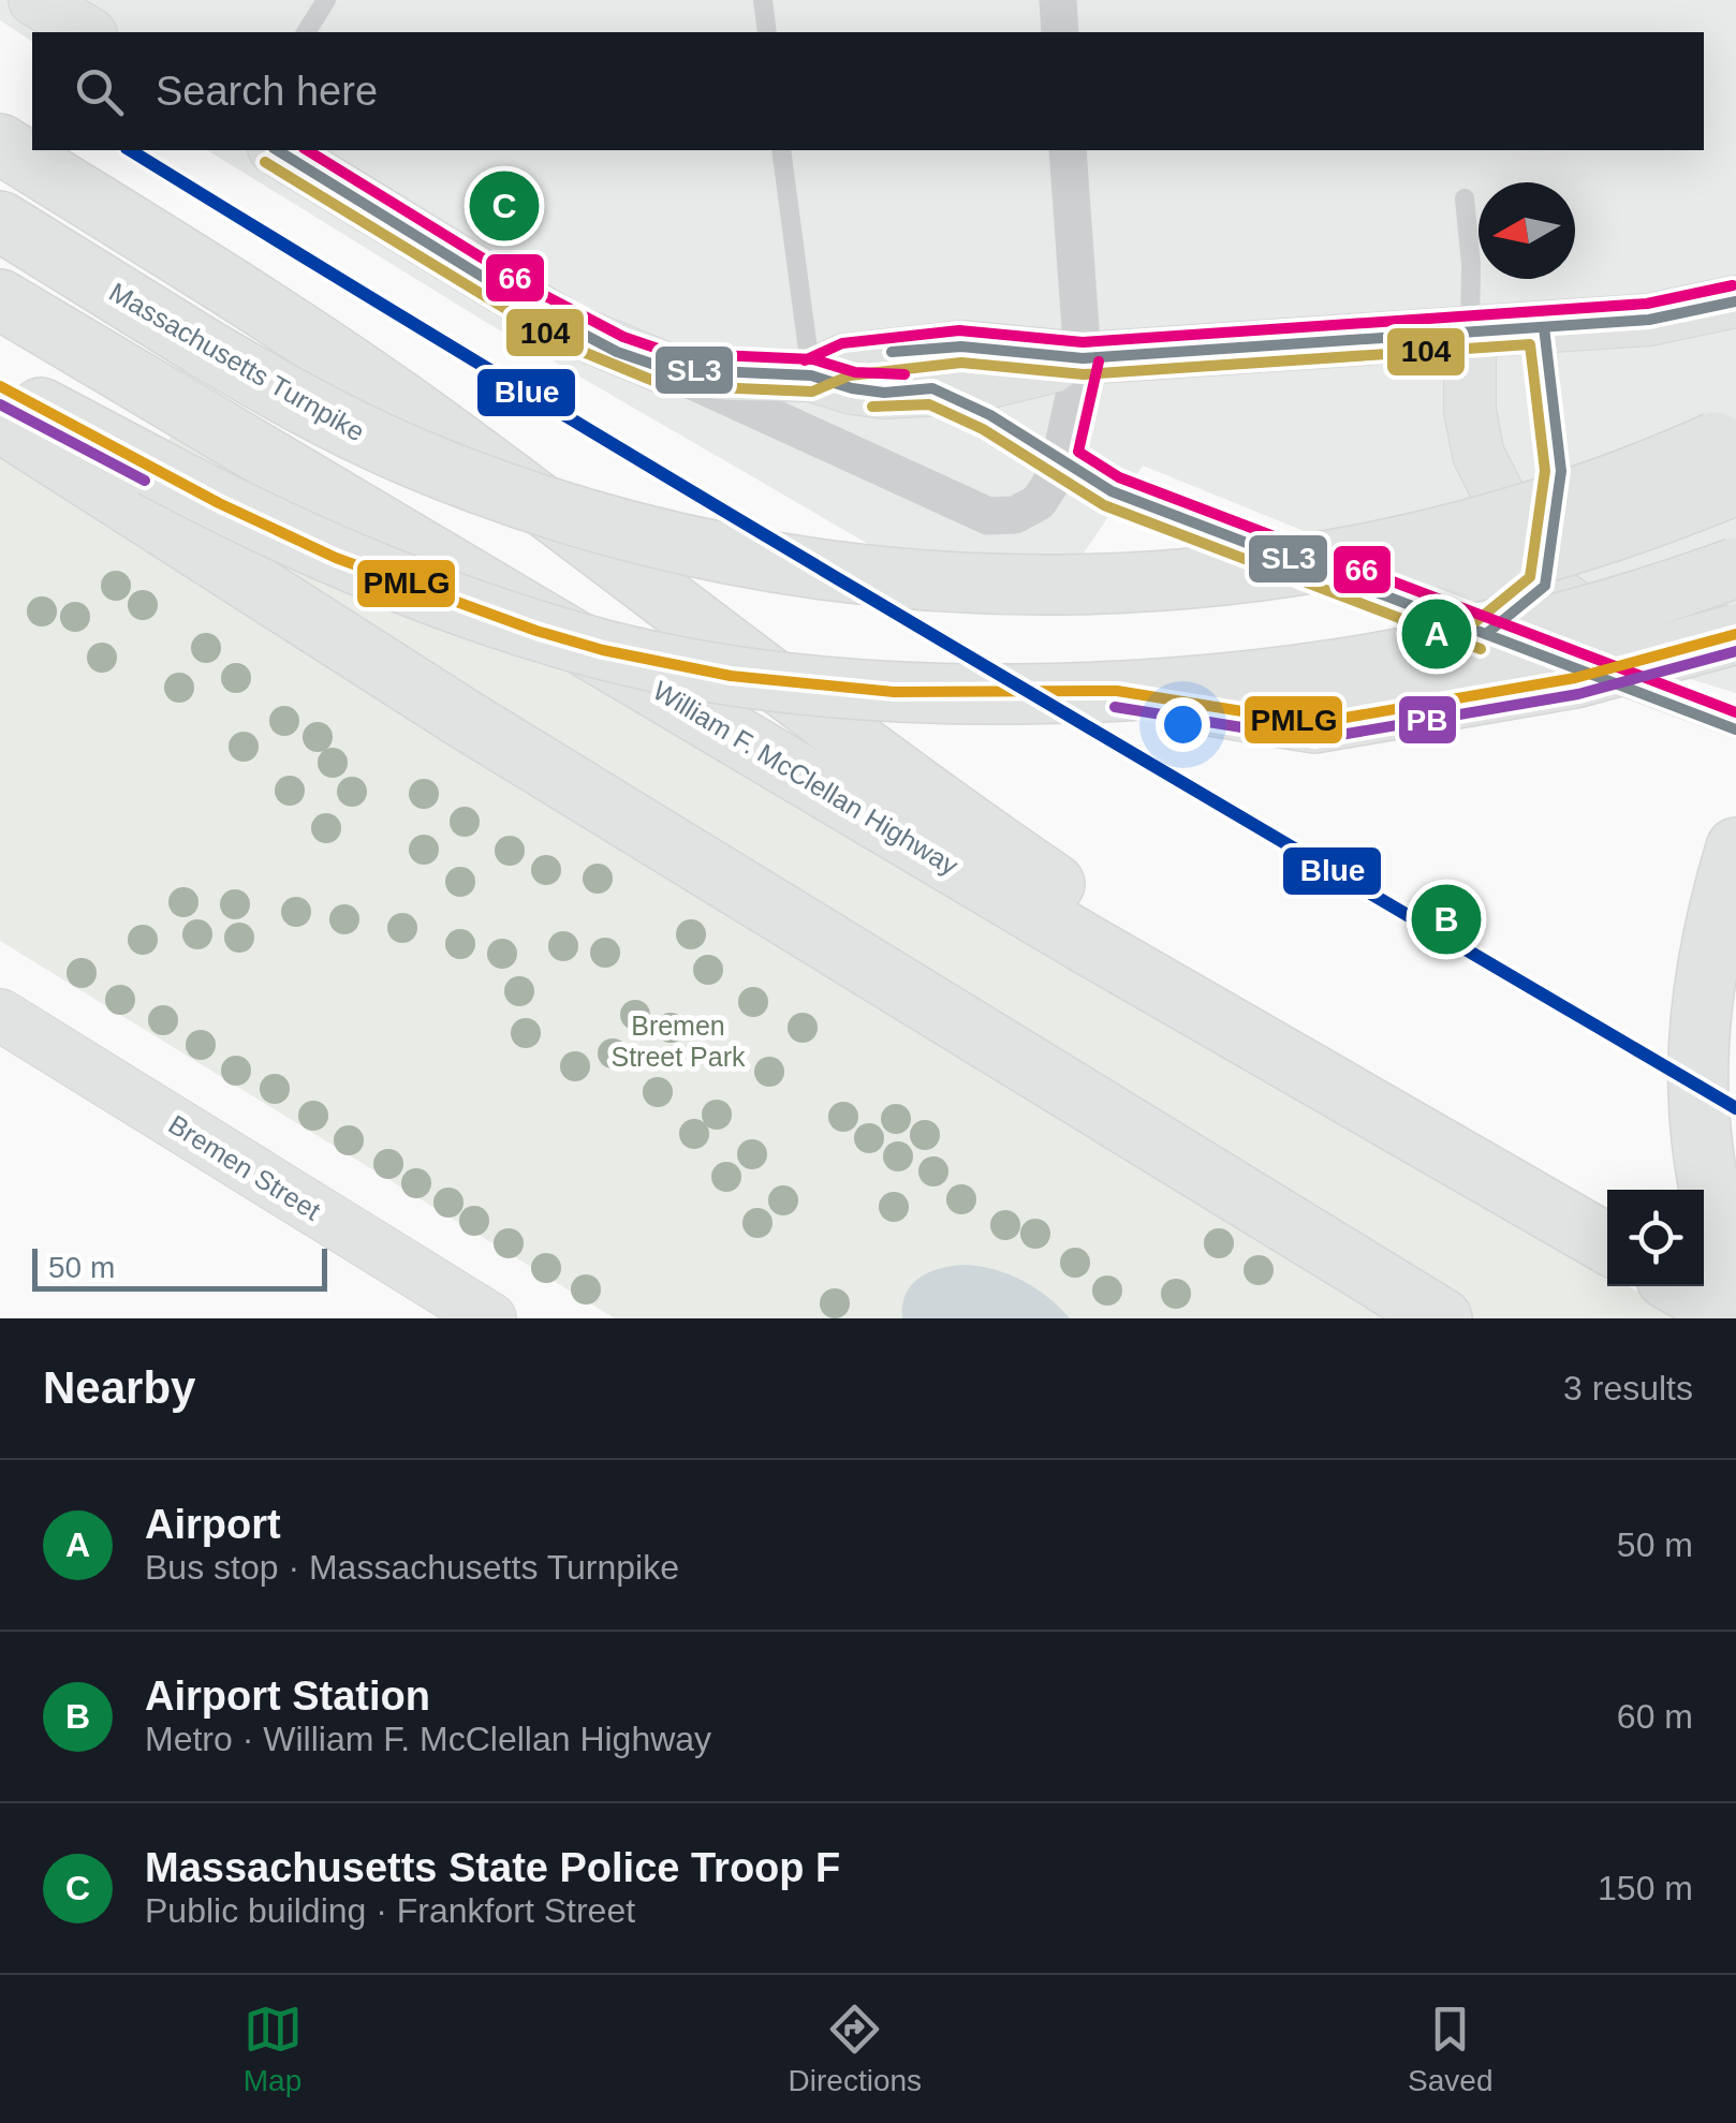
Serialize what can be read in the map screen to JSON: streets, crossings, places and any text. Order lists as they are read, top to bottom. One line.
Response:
{"streets":{"highway":["Massachusetts Turnpike","William F. McClellan Highway"],"main road":["Bremen Street"]},"parks":["Bremen Street Park"],"lines":["transit line Blue","transit line SL3","transit line 66","transit line 104","transit line PMLG","transit line PB"],"scale_bar":"50 m","north":"left","page":{"search":"Search here","pins":["C","A","B"],"scale":"50 m","heading":["Nearby","3 results"],"list":[{"mark":"A","name":"Airport","note":"Bus stop · Massachusetts Turnpike","value":"50 m"},{"mark":"B","name":"Airport Station","note":"Metro · William F. McClellan Highway","value":"60 m"},{"mark":"C","name":"Massachusetts State Police Troop F","note":"Public building · Frankfort Street","value":"150 m"}],"nav":["Map","Directions","Saved"]}}
